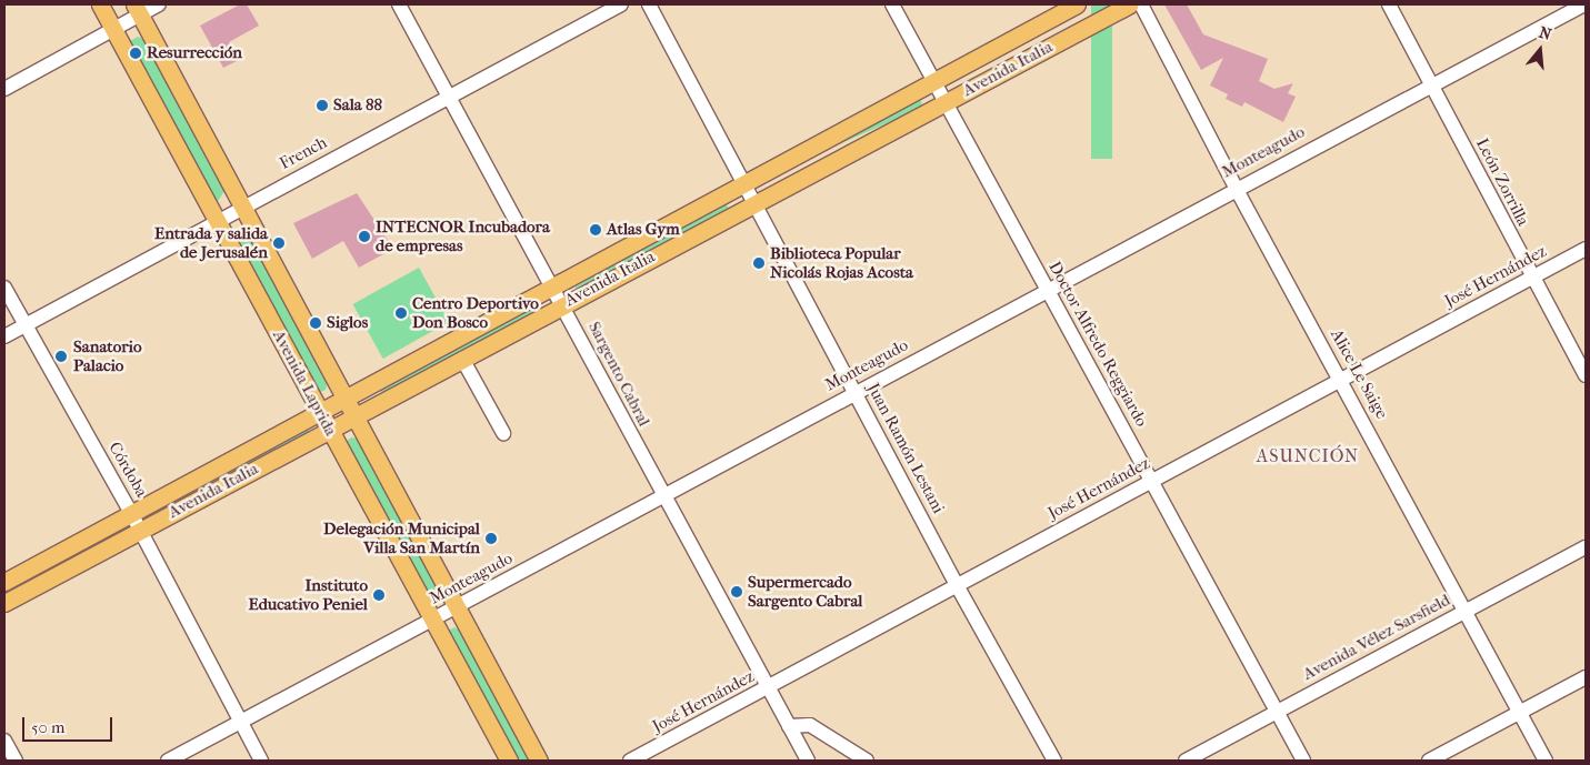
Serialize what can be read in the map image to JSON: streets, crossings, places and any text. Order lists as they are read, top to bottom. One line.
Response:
{"streets":{"main road":["Avenida Italia","Avenida Laprida"],"street":["Monteagudo","French","León Zorrilla","José Hernández","Doctor Alfredo Reggiardo","Sargento Cabral","Alice Le Saige","Juan Ramón Lestani","Córdoba","Avenida Vélez Sarsfield"]},"crossings":[["Avenida Italia","Doctor Alfredo Reggiardo"],["Avenida Italia","Sargento Cabral"],["Avenida Italia","Avenida Laprida"],["Avenida Italia","Juan Ramón Lestani"],["Avenida Italia","Córdoba"],["Monteagudo","León Zorrilla"],["Monteagudo","Doctor Alfredo Reggiardo"],["Monteagudo","Sargento Cabral"],["Monteagudo","Alice Le Saige"],["Monteagudo","Avenida Laprida"],["Monteagudo","Juan Ramón Lestani"],["Monteagudo","Córdoba"],["French","Sargento Cabral"],["French","Avenida Laprida"],["French","Córdoba"],["León Zorrilla","José Hernández"],["José Hernández","Doctor Alfredo Reggiardo"],["José Hernández","Sargento Cabral"],["José Hernández","Alice Le Saige"],["José Hernández","Juan Ramón Lestani"],["Doctor Alfredo Reggiardo","Avenida Vélez Sarsfield"],["Alice Le Saige","Avenida Vélez Sarsfield"]],"districts":["ASUNCIÓN"],"places":["Resurrección","Sala 88","Atlas Gym","INTECNOR Incubadora de empresas","Entrada y salida de Jerusalén","Biblioteca Popular Nicolás Rojas Acosta","Centro Deportivo Don Bosco","Siglos","Sanatorio Palacio","Delegación Municipal Villa San Martín","Supermercado Sargento Cabral","Instituto Educativo Peniel"],"scale_bar":"50 m","north":"top"}
